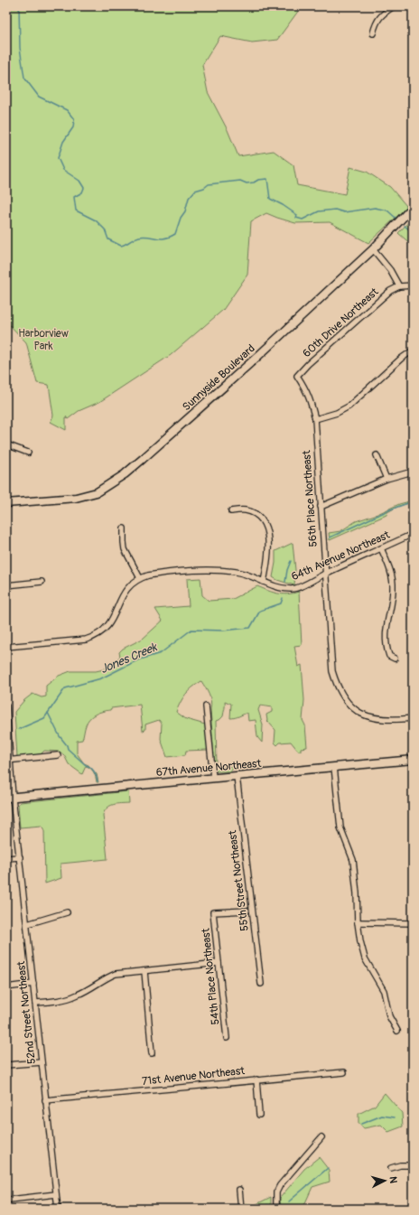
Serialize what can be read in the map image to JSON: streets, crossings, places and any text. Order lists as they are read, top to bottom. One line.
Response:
{"streets":{"street":["60th Drive Northeast","Sunnyside Boulevard","56th Place Northeast","64th Avenue Northeast","67th Avenue Northeast","55th Street Northeast","54th Place Northeast","52nd Street Northeast","71st Avenue Northeast"]},"crossings":[["60th Drive Northeast","56th Place Northeast"],["56th Place Northeast","64th Avenue Northeast"],["67th Avenue Northeast","55th Street Northeast"],["67th Avenue Northeast","52nd Street Northeast"],["52nd Street Northeast","71st Avenue Northeast"]],"water":["Jones Creek"],"parks":["Harborview Park"],"north":"right"}
